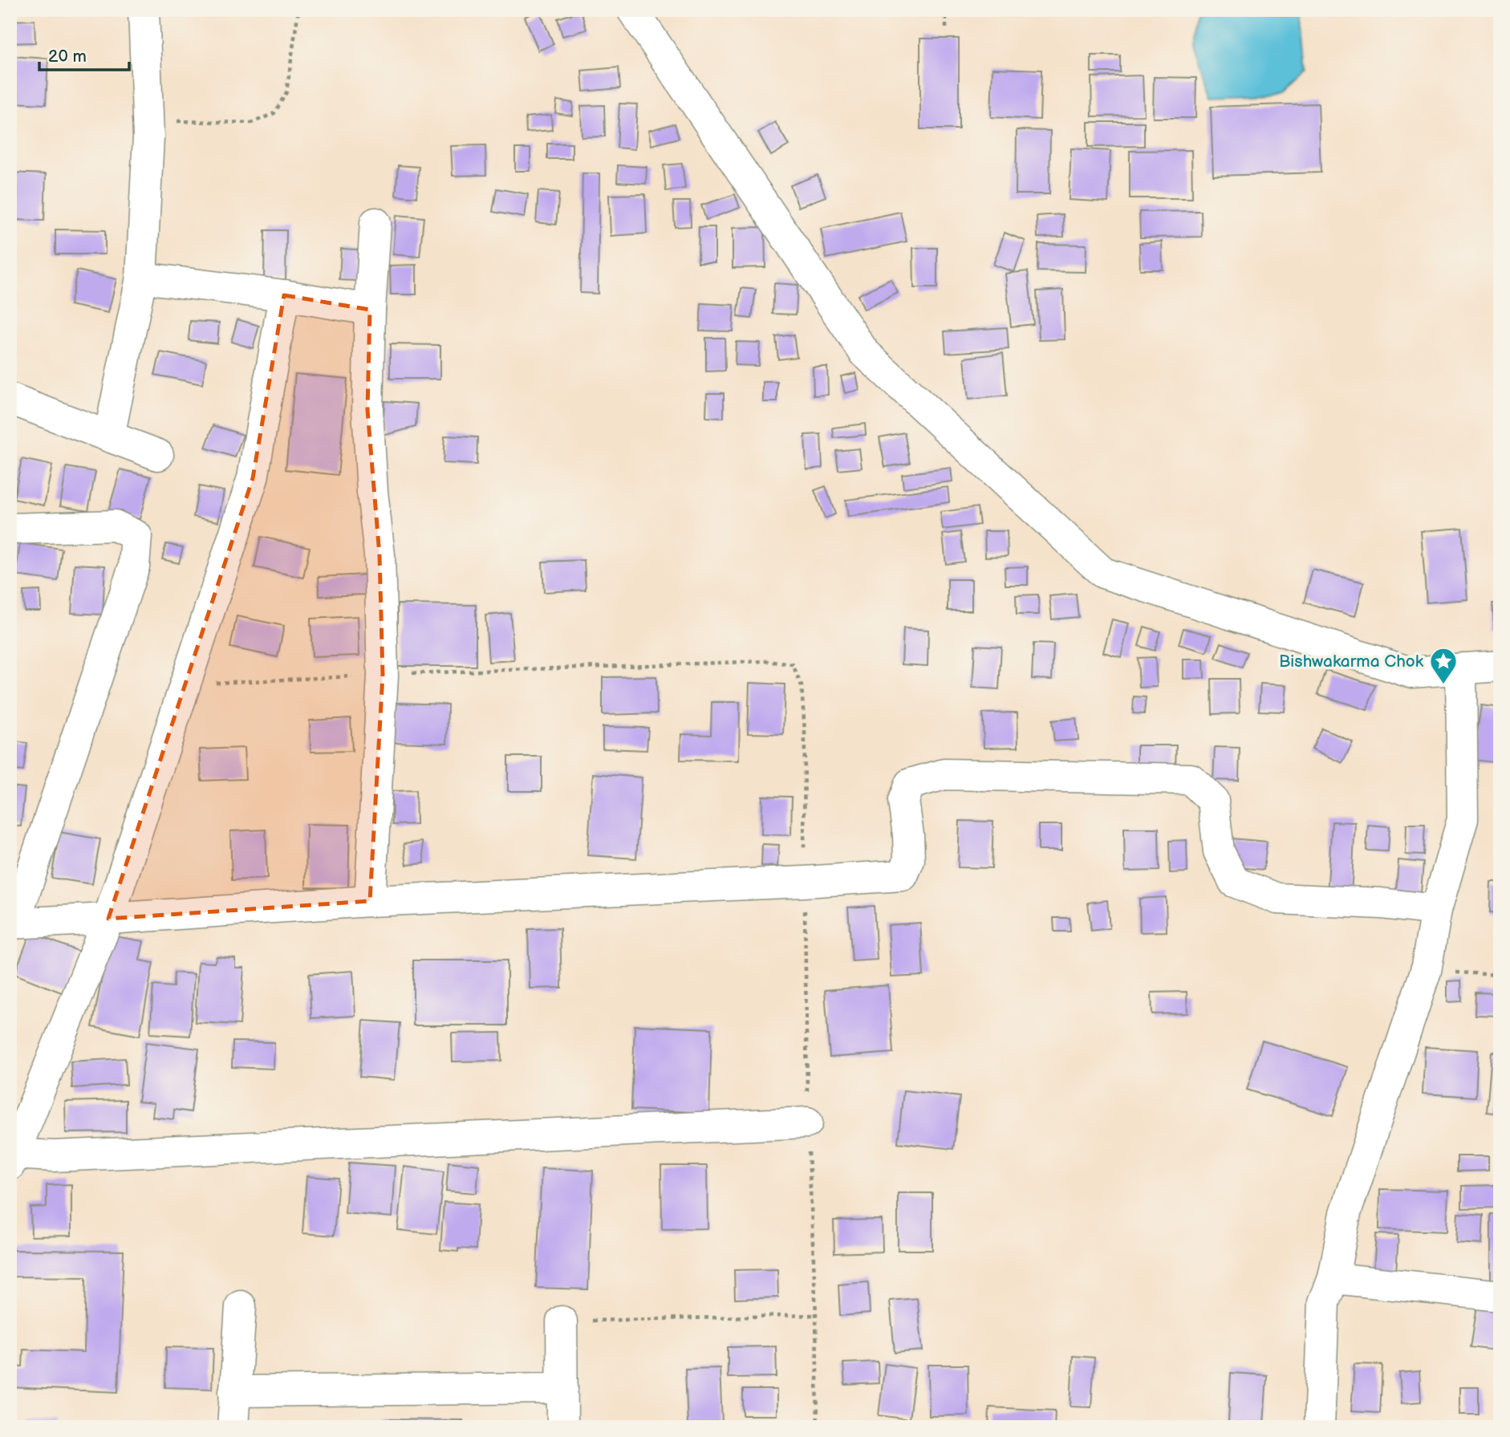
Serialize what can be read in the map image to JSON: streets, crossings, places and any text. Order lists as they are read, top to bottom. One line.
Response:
{"places":{"place":["Bishwakarma Chok"]},"scale_bar":"20 m"}
